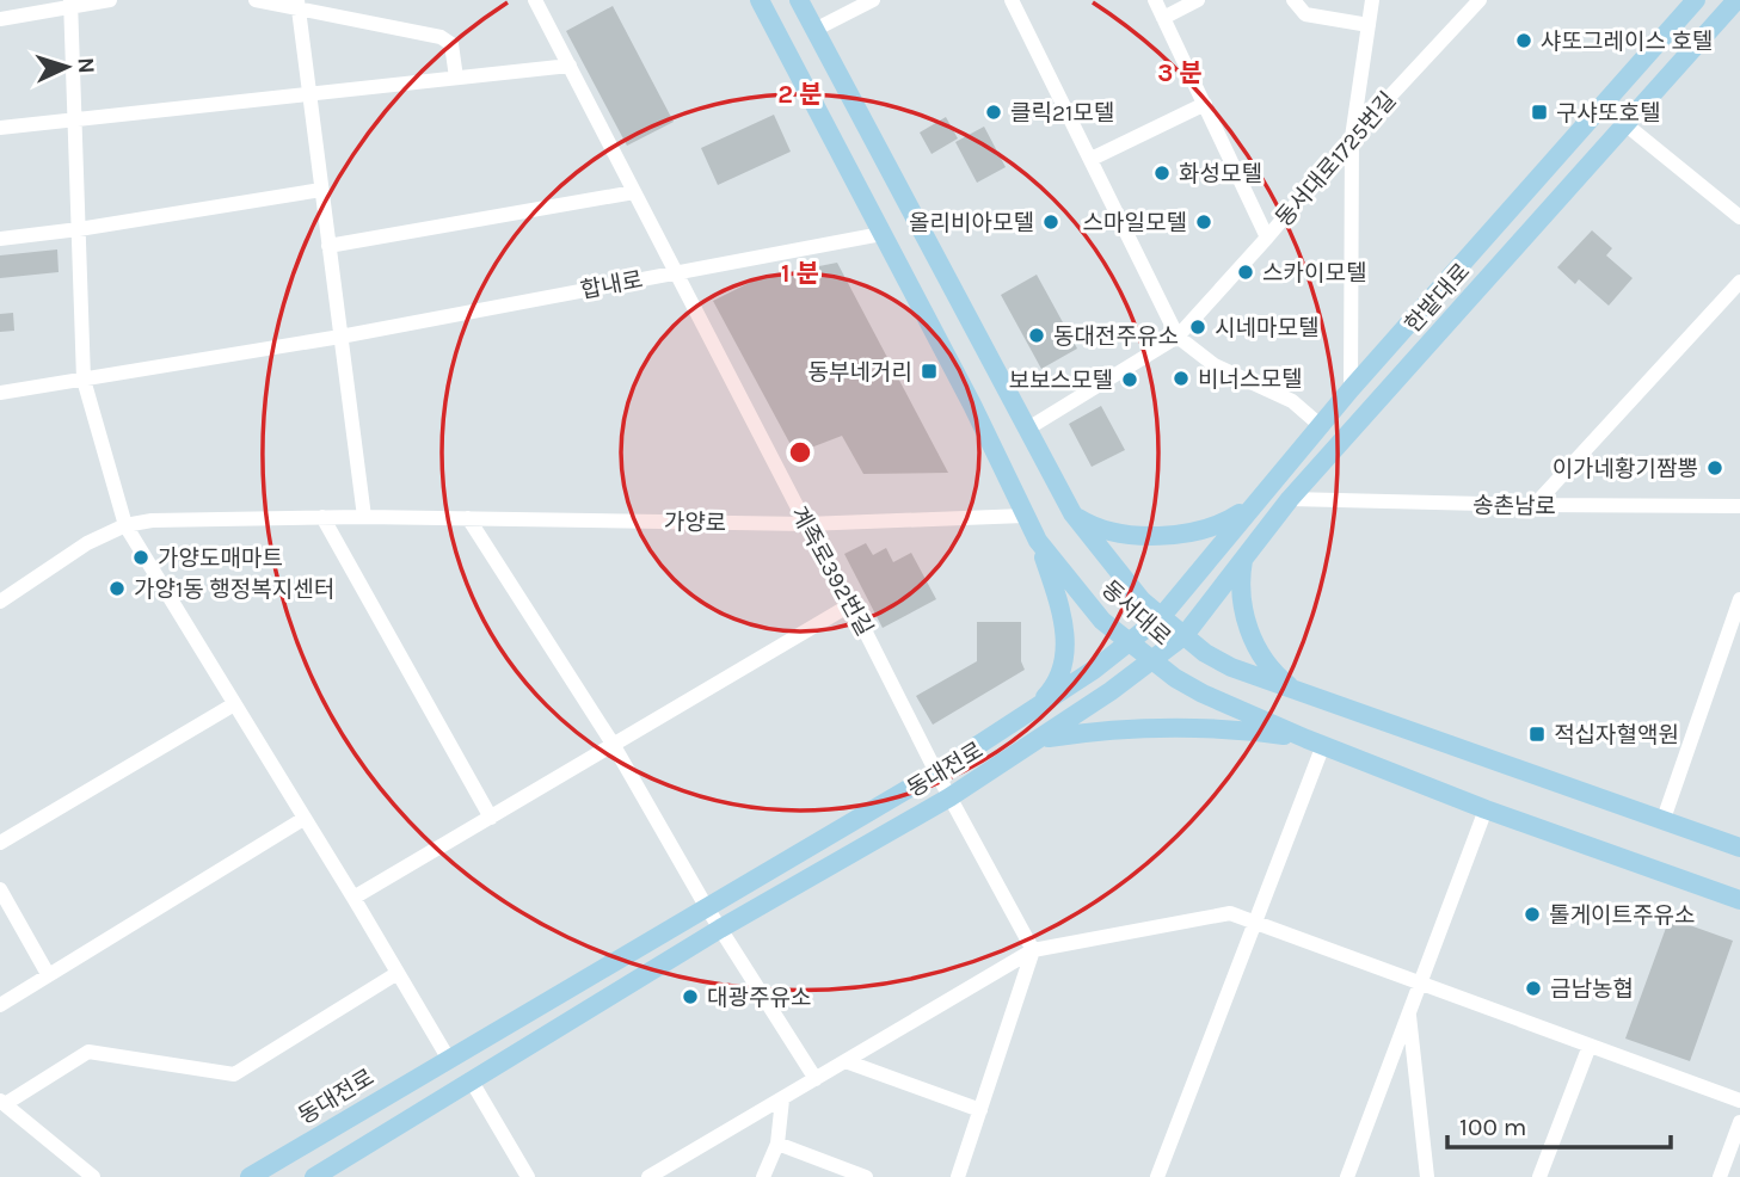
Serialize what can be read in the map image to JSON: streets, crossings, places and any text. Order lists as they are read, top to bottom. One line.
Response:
{"streets":{"main road":["한밭대로","동서대로","동대전로"],"street":["동서대로1725번길","합내로","송촌남로","가양로","계족로392번길"]},"crossings":[["동서대로1725번길","동서대로"],["합내로","계족로392번길"],["합내로","동서대로"],["한밭대로","송촌남로"],["한밭대로","동서대로"],["한밭대로","동대전로"],["가양로","계족로392번길"],["가양로","동서대로"],["계족로392번길","동대전로"],["동서대로","동대전로"]],"places":{"other":["샤또그레이스 호텔","클릭21모텔","화성모텔","올리비아모텔","스마일모텔","스카이모텔","시네마모텔","동대전주유소","비너스모텔","보보스모텔","이가네황기짬뽕","가양도매마트","가양1동 행정복지센터","톨게이트주유소","금남농협","대광주유소"],"transit":["구샤또호텔","동부네거리","적십자혈액원"]},"scale_bar":"100 m","north":"right","rings":["3 분","2 분","1 분"]}
